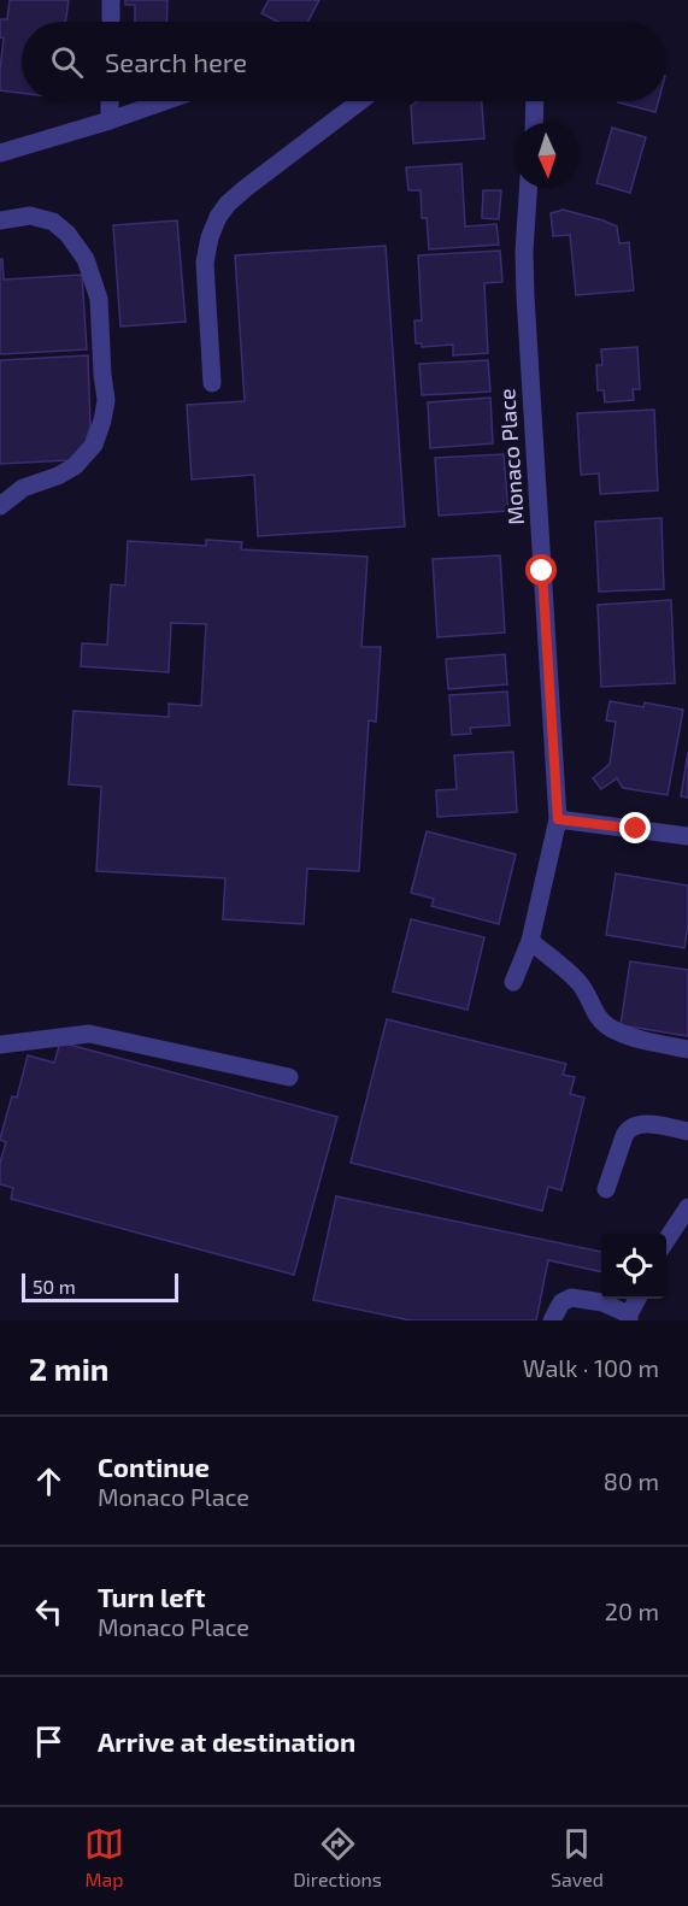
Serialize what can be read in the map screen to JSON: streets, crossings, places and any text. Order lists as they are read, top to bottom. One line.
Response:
{"streets":{"lane":["Monaco Place"]},"scale_bar":"50 m","north":"bottom","page":{"search":"Search here","scale":"50 m","heading":["2 min","Walk · 100 m"],"list":[["Continue","Monaco Place","80 m"],["Turn left","Monaco Place","20 m"],"Arrive at destination"],"nav":["Map","Directions","Saved"]}}
